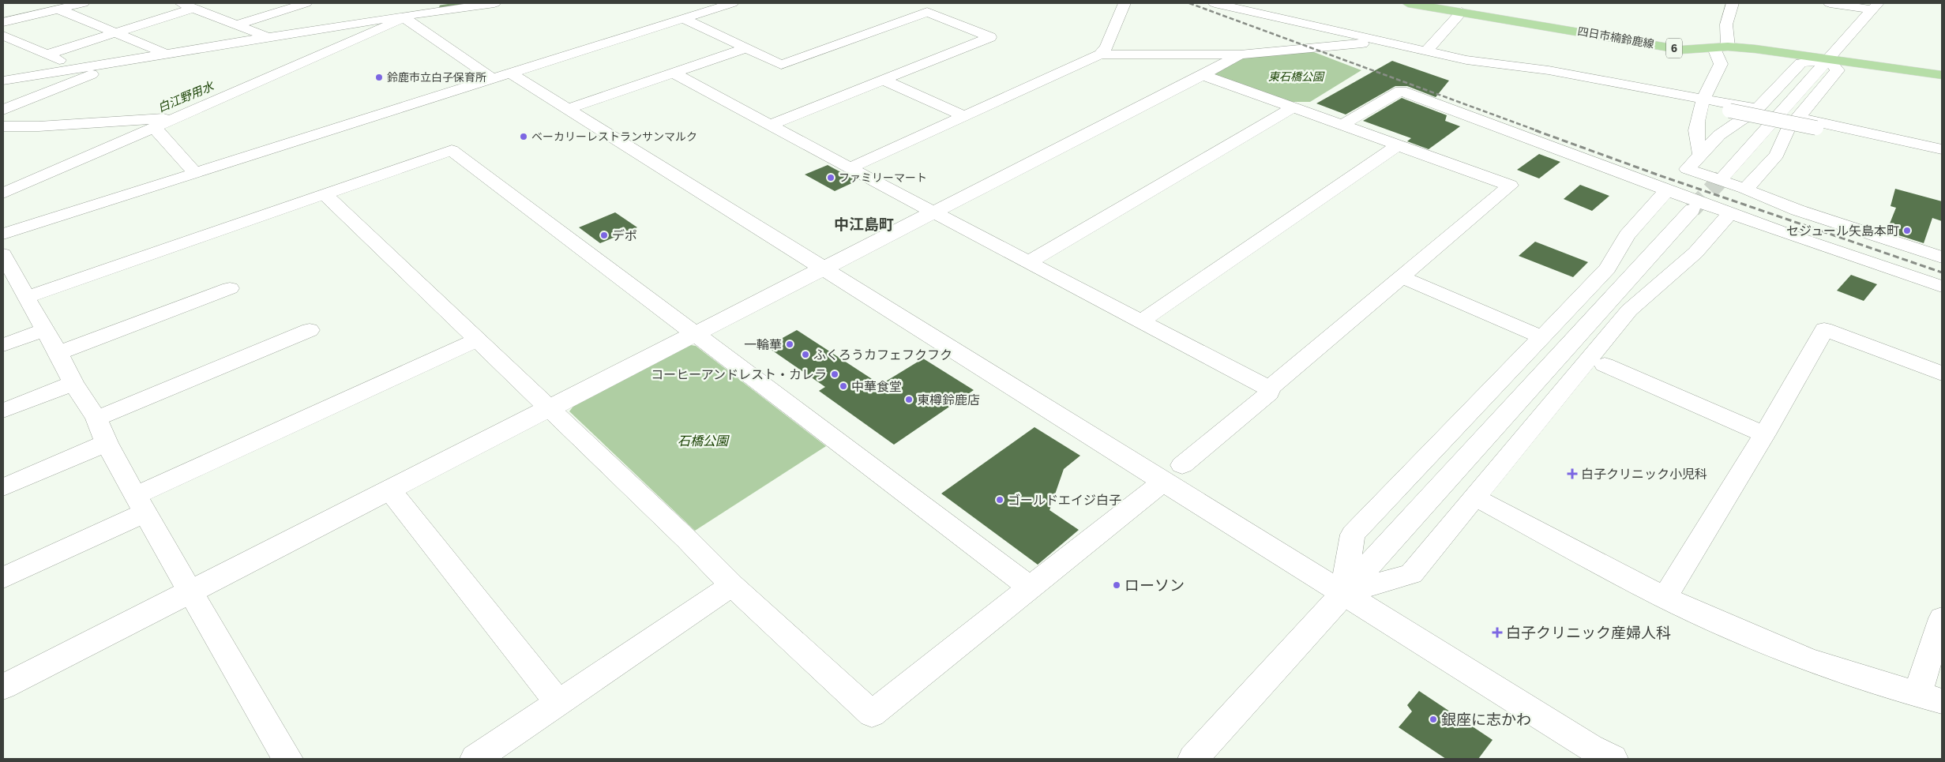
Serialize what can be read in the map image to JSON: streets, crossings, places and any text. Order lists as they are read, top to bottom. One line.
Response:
{"streets":{"main road":["四日市楠鈴鹿線","6"]},"districts":["中江島町"],"water":["白江野用水"],"parks":["東石橋公園","石橋公園"],"places":{"other":["鈴鹿市立白子保育所","ベーカリーレストランサンマルク","ファミリーマート","セジュール矢島本町","デポ","一輪華","ふくろうカフェフクフク","コーヒーアンドレスト・カレラ","中華食堂","東樽鈴鹿店","ゴールドエイジ白子","ローソン","銀座に志かわ"],"health":["白子クリニック小児科","白子クリニック産婦人科"]}}
